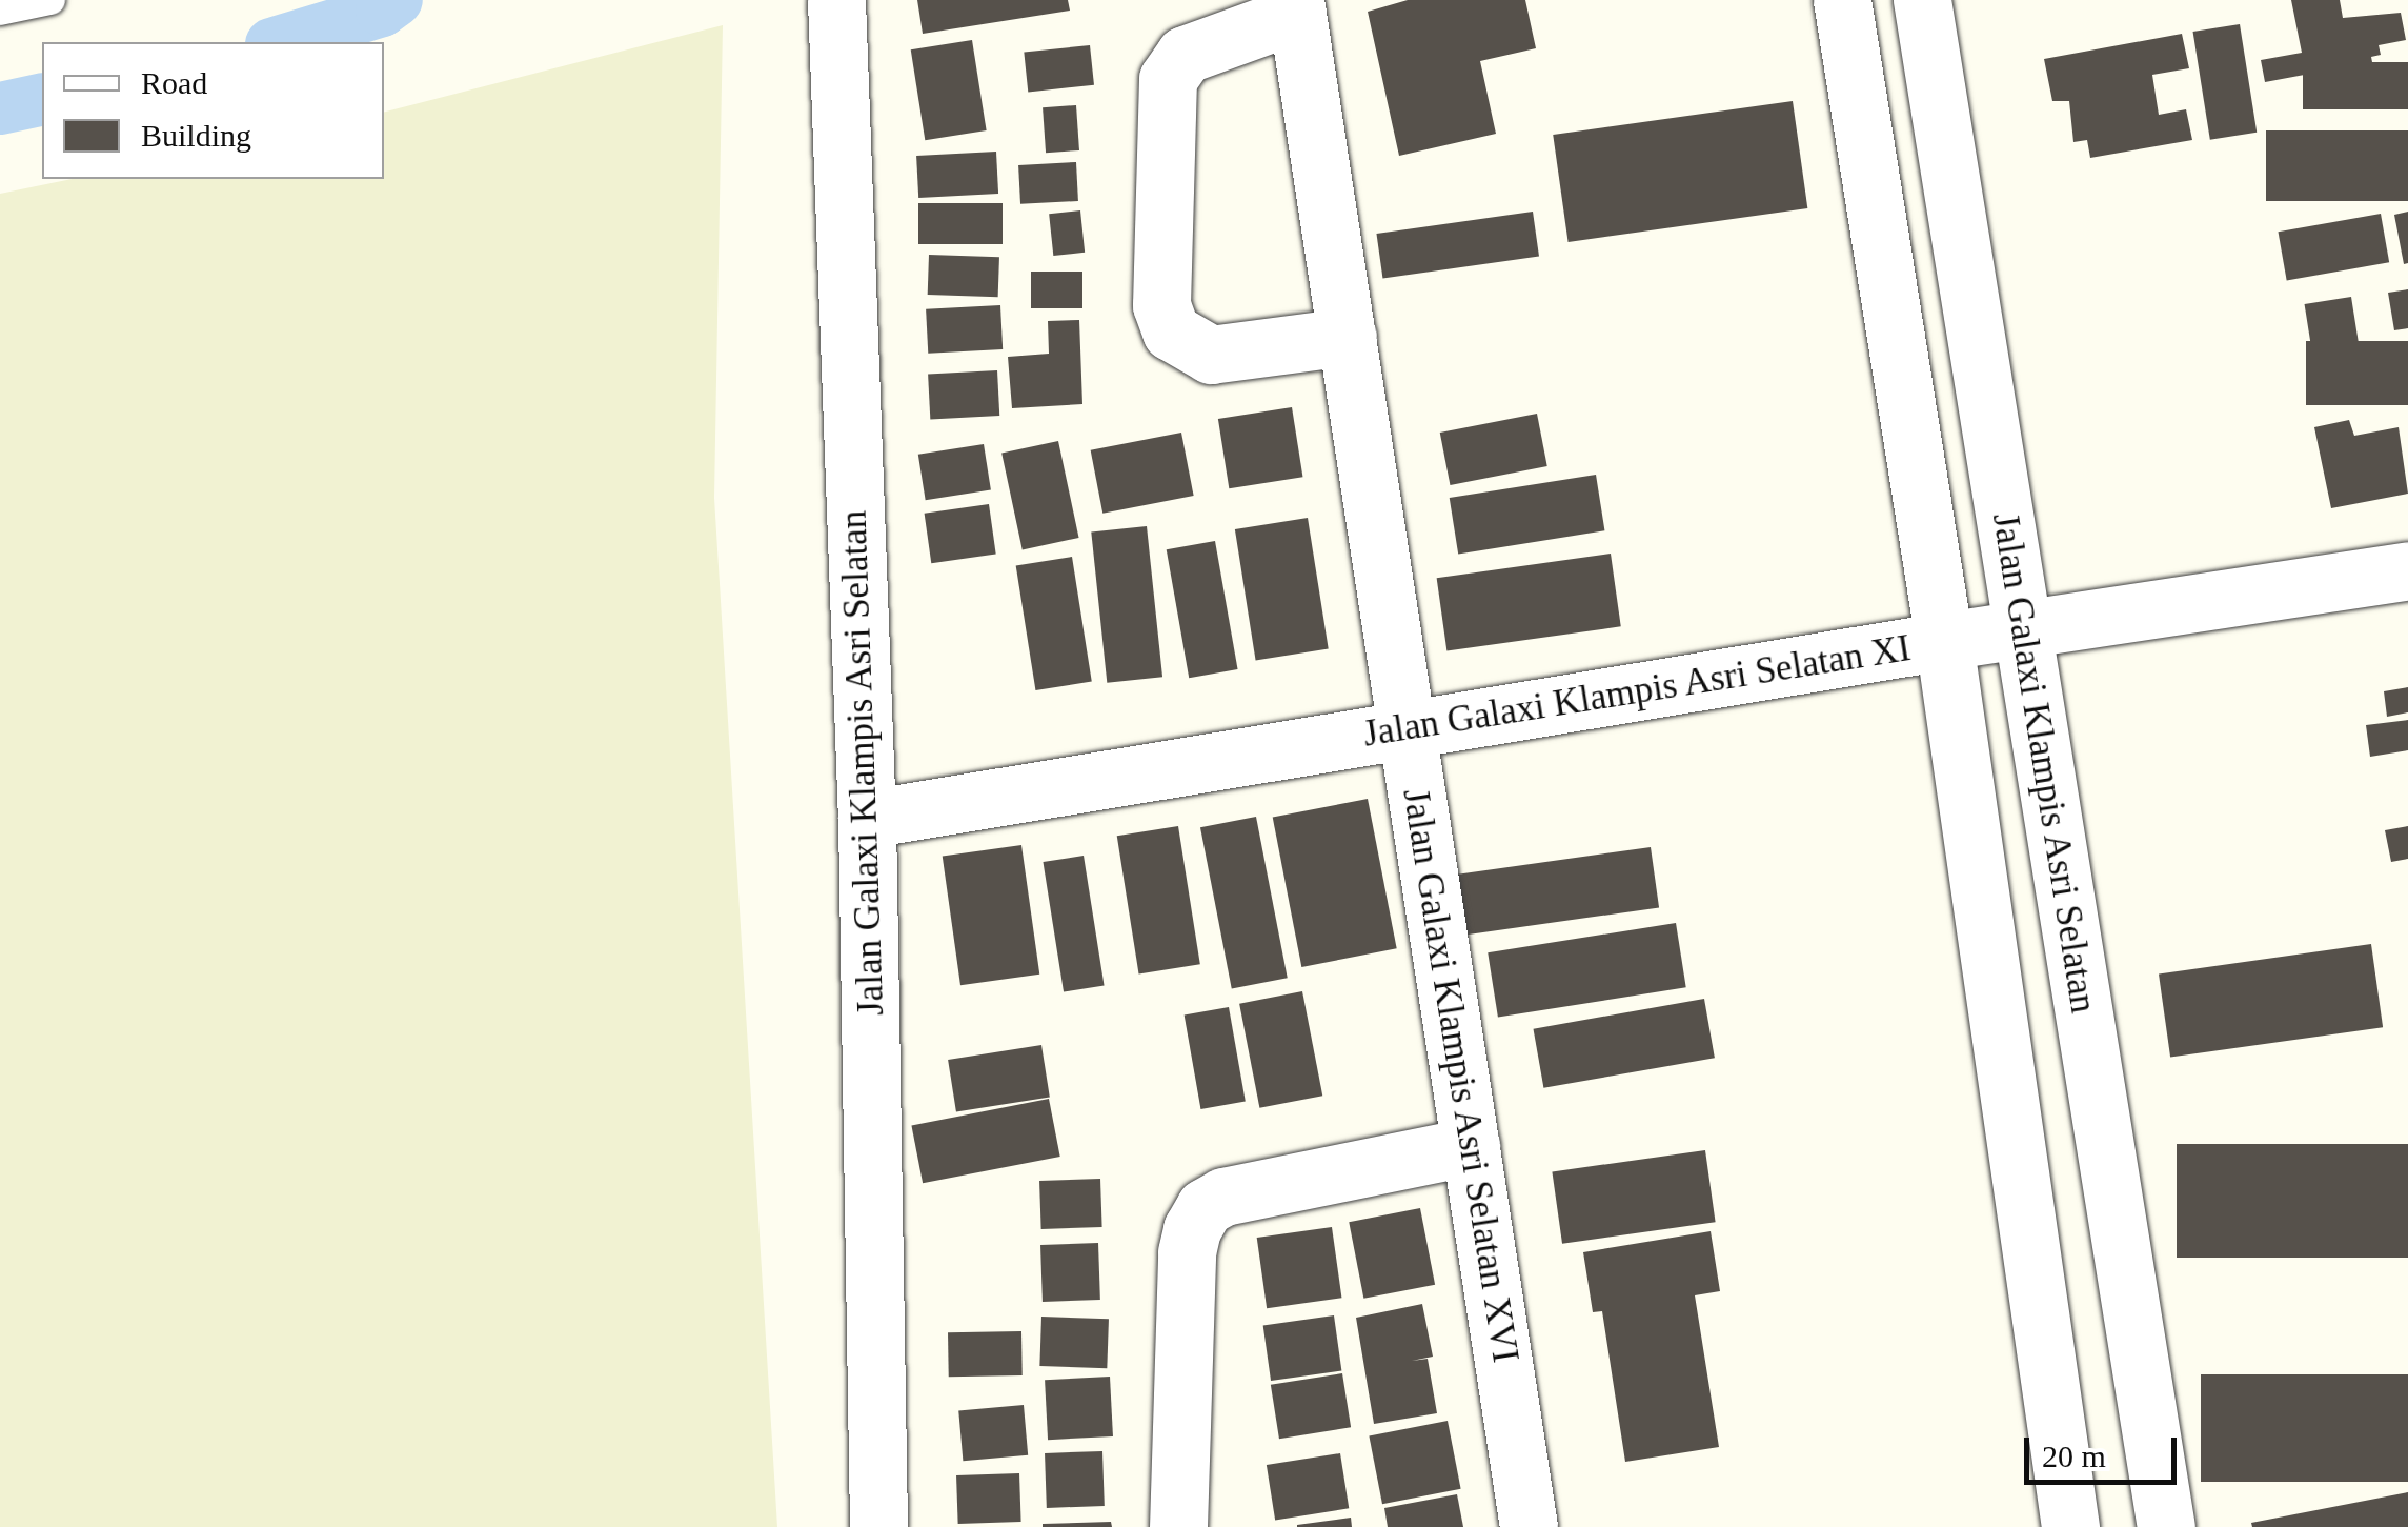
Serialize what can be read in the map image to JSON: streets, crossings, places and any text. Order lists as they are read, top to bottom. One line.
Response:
{"streets":{"street":["Jalan Galaxi Klampis Asri Selatan XI","Jalan Galaxi Klampis Asri Selatan","Jalan Galaxi Klampis Asri Selatan XVI"]},"crossings":[["Jalan Galaxi Klampis Asri Selatan XI","Jalan Galaxi Klampis Asri Selatan"],["Jalan Galaxi Klampis Asri Selatan XI","Jalan Galaxi Klampis Asri Selatan XVI"]],"legend":["Road","Building"],"scale_bar":"20 m"}
